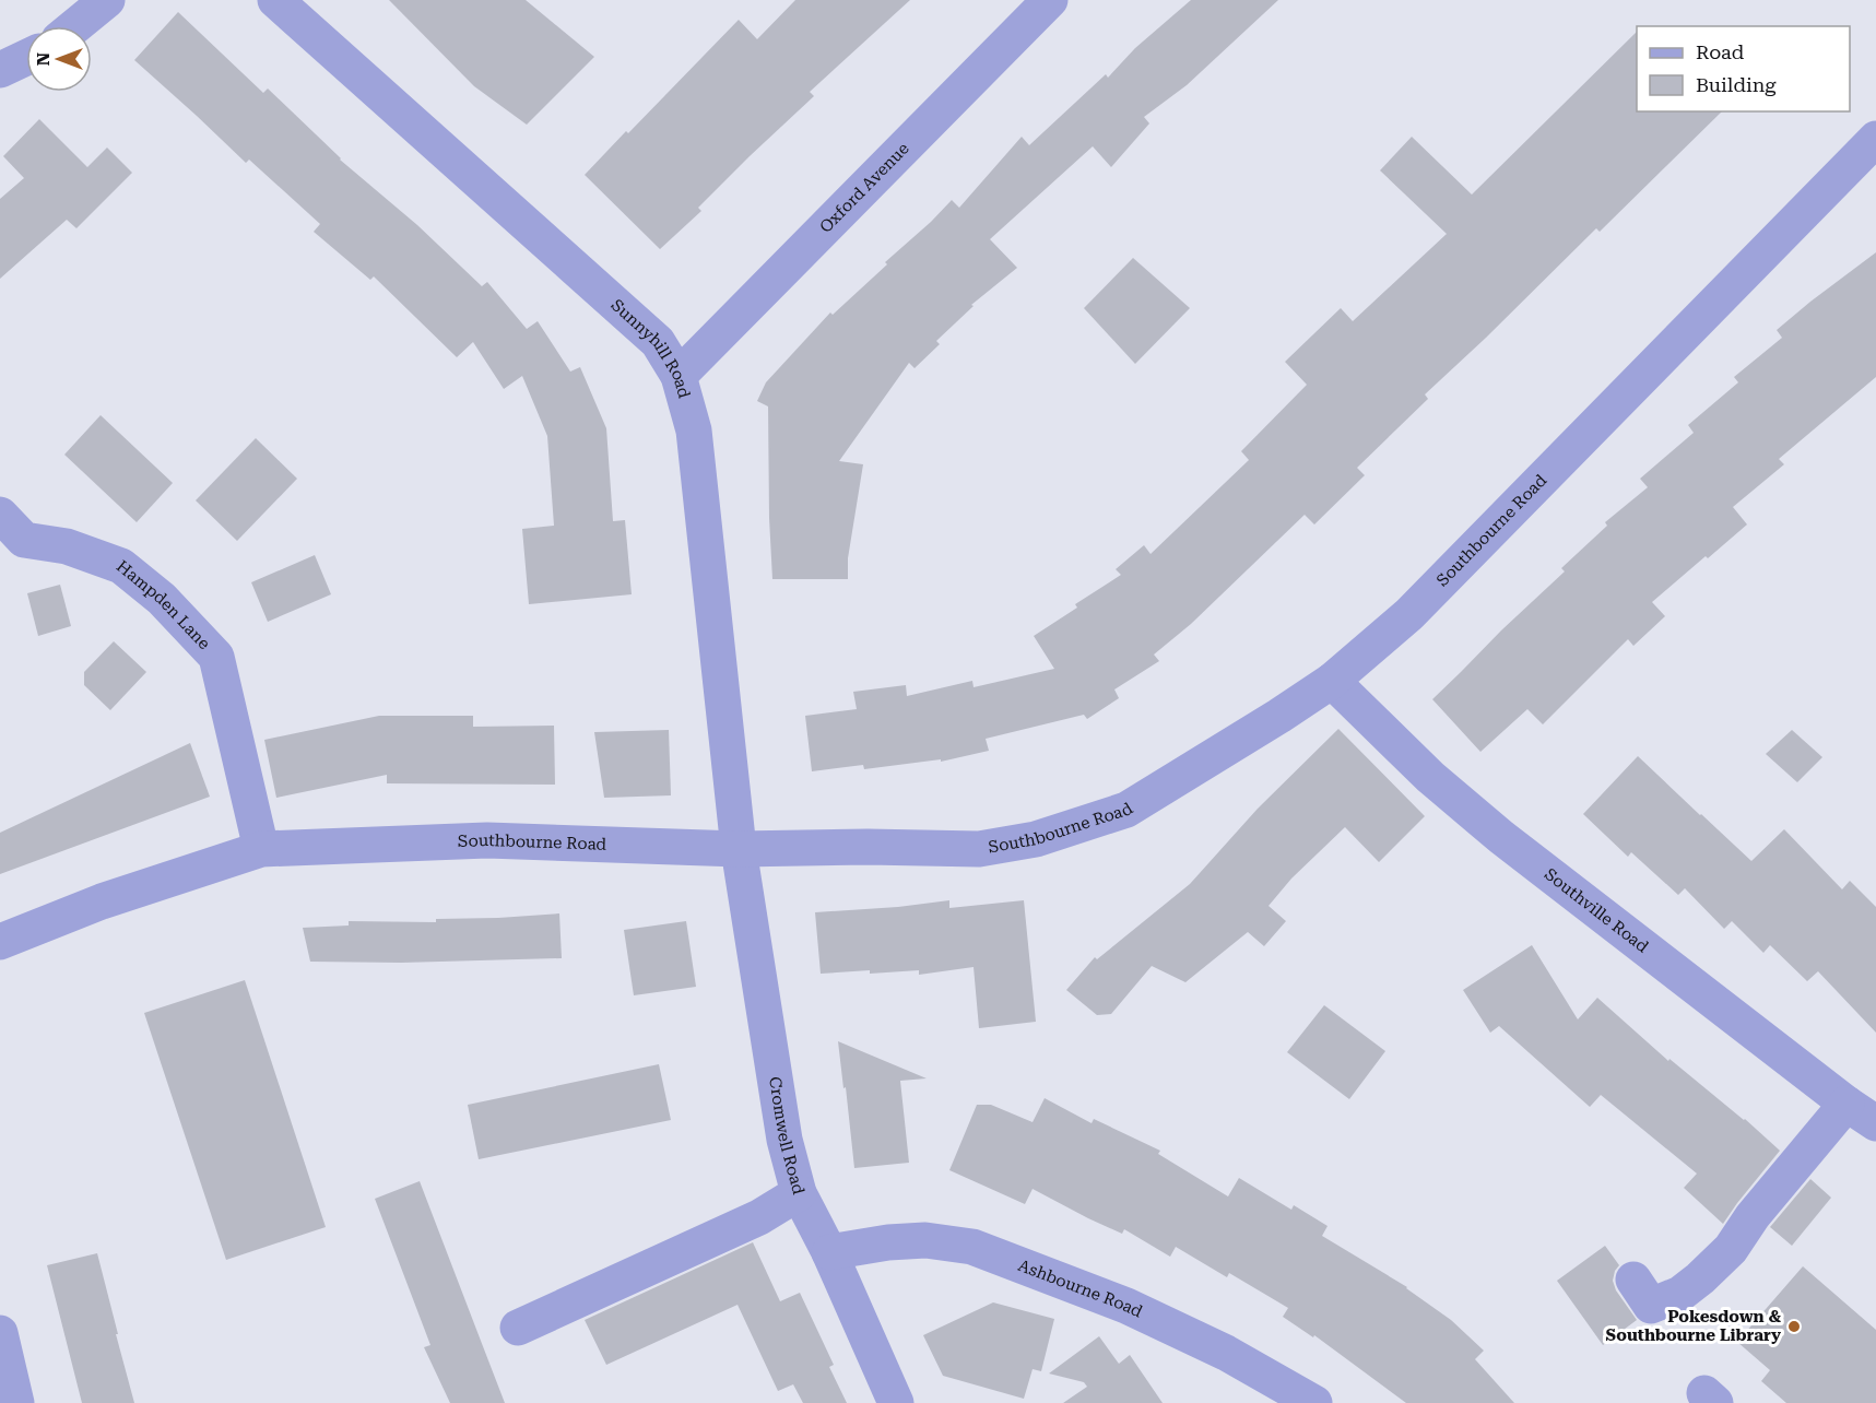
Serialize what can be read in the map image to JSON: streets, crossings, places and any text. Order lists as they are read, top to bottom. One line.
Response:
{"streets":{"street":["Oxford Avenue","Sunnyhill Road","Southbourne Road","Hampden Lane","Southville Road","Cromwell Road","Ashbourne Road"]},"crossings":[["Oxford Avenue","Sunnyhill Road"],["Sunnyhill Road","Southbourne Road"],["Sunnyhill Road","Cromwell Road"],["Southbourne Road","Hampden Lane"],["Southbourne Road","Southville Road"],["Southbourne Road","Cromwell Road"],["Cromwell Road","Ashbourne Road"]],"places":["Pokesdown & Southbourne Library"],"legend":["Road","Building"],"north":"left"}
